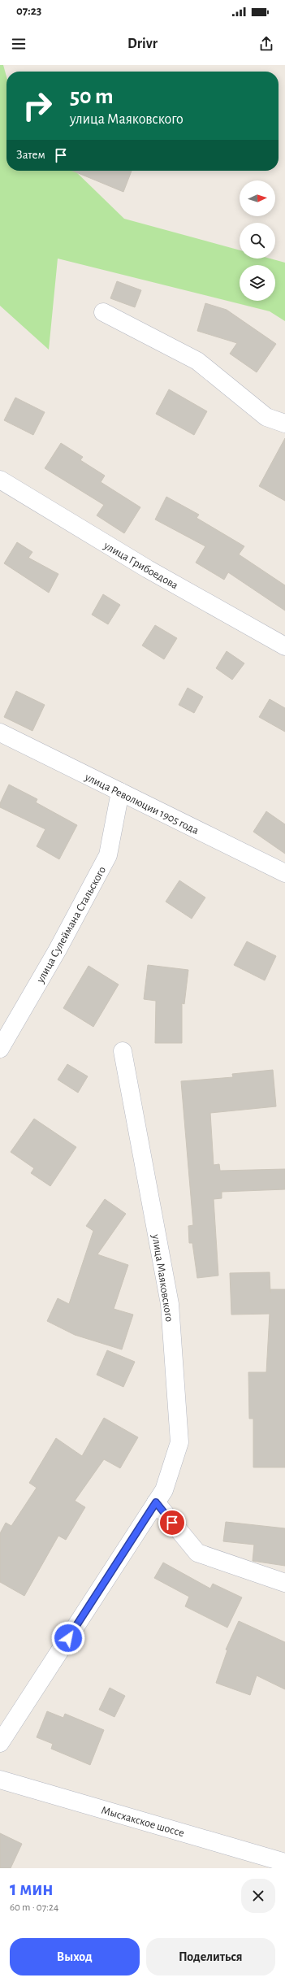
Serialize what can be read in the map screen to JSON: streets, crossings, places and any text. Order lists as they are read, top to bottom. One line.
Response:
{"streets":{"street":["улица Грибоедова","улица Революции 1905 года","улица Сулеймана Стальского","улица Маяковского","Мысхакское шоссе"]},"crossings":[["улица Революции 1905 года","улица Сулеймана Стальского"]],"north":"right","page":{"status":"07:23","header":"Drivr","turn":["50 m","улица Маяковского"],"then":"Затем","heading":["1 мин","60 m · 07:24"],"buttons":["Выход","Поделиться"]}}
